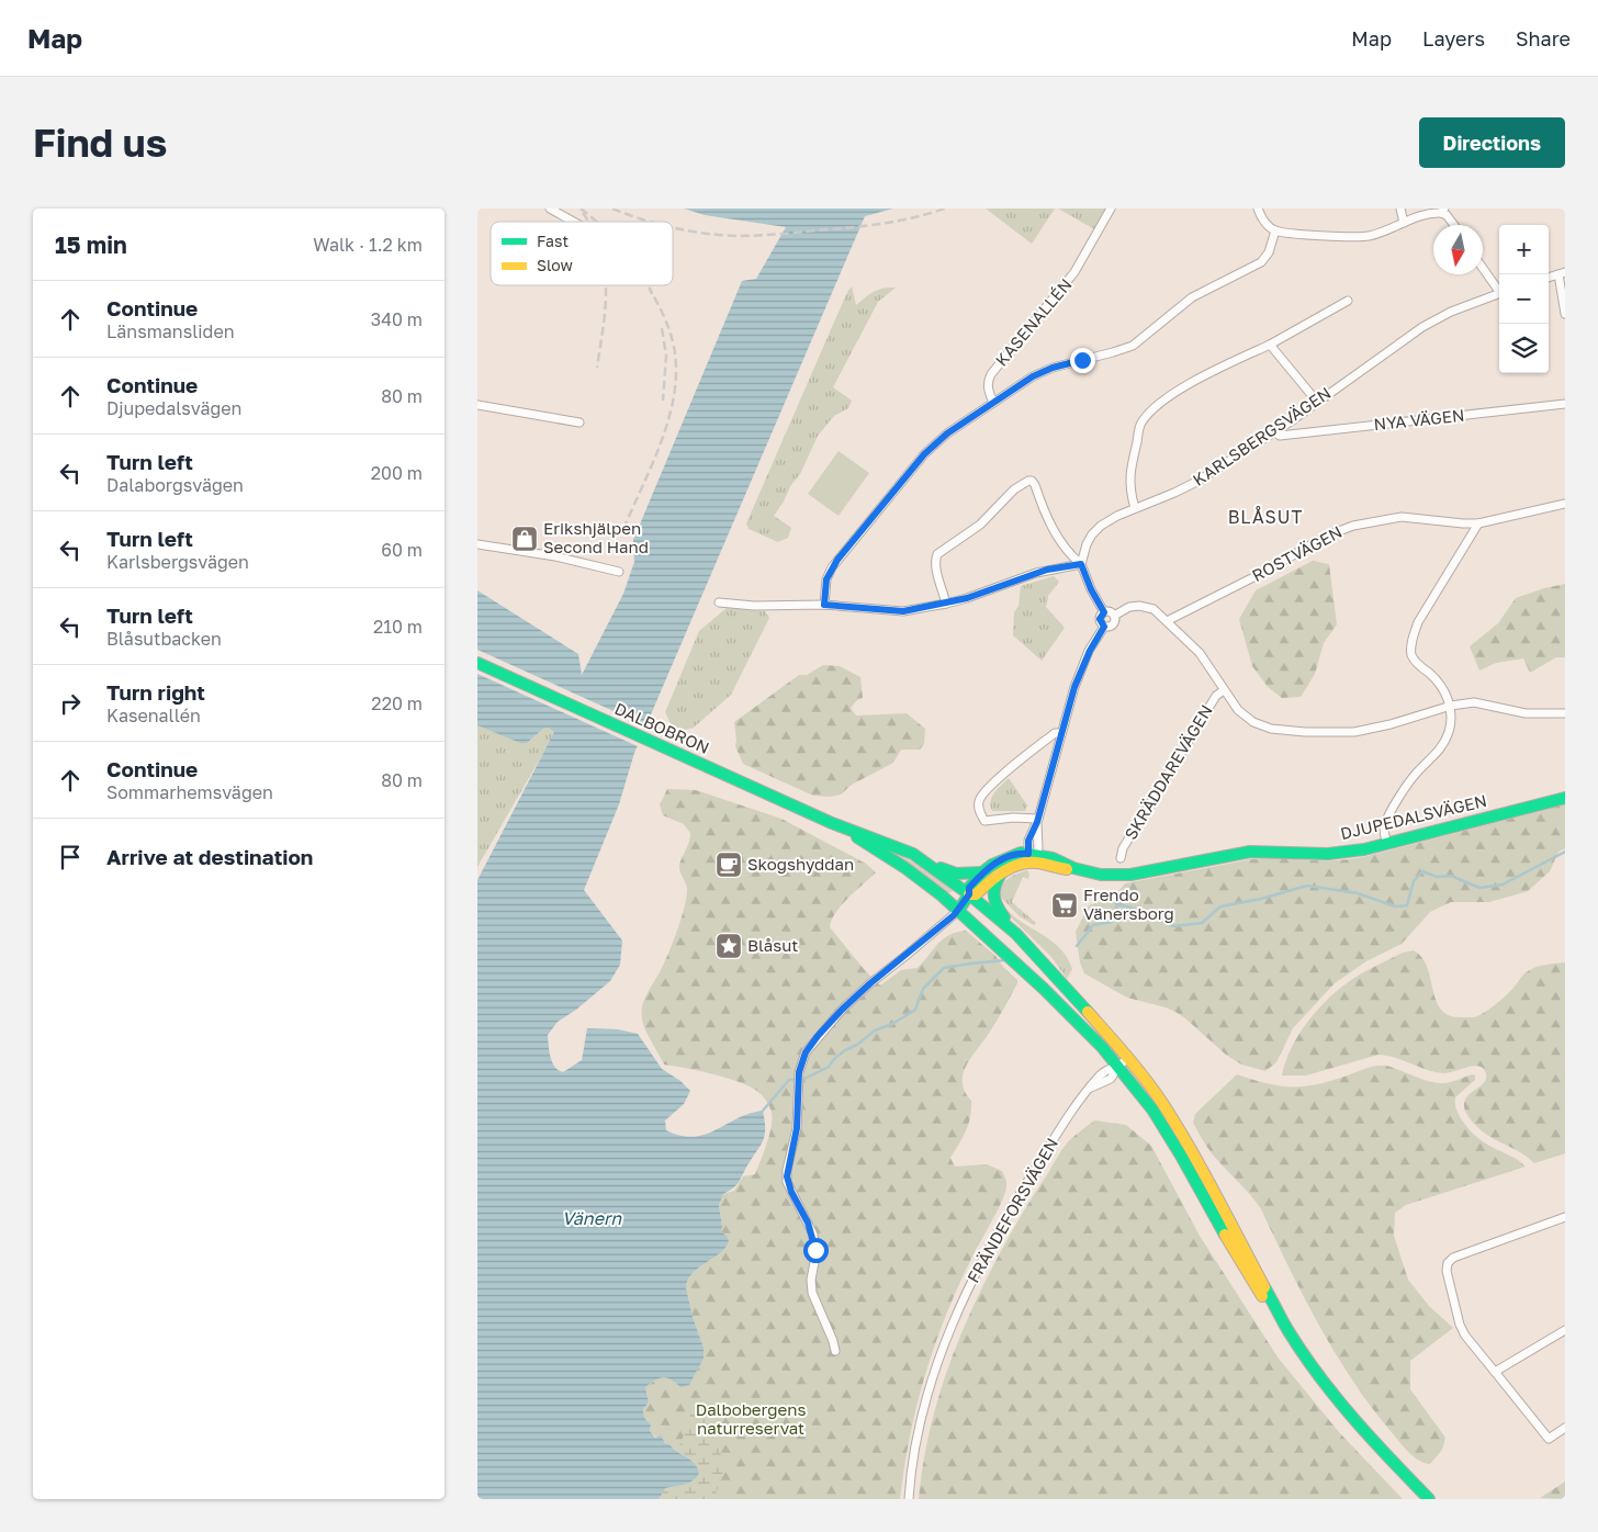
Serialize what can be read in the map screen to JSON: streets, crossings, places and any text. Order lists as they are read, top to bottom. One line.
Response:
{"streets":{"main road":["DALBOBRON","DJUPEDALSVÄGEN"],"street":["KASENALLÉN","NYA VÄGEN","KARLSBERGSVÄGEN","ROSTVÄGEN","SKRÄDDAREVÄGEN","FRÄNDEFORSVÄGEN"]},"crossings":[["NYA VÄGEN","KARLSBERGSVÄGEN"],["DALBOBRON","DJUPEDALSVÄGEN"],["DALBOBRON","FRÄNDEFORSVÄGEN"]],"districts":["BLÅSUT"],"water":["Vänern"],"parks":["Dalbobergens naturreservat"],"places":{"shop":["Erikshjälpen Second Hand"],"cafe":["Skogshyddan"],"supermarket":["Frendo Vänersborg"],"place":["Blåsut"]},"legend":["Fast","Slow"],"north":"bottom","page":{"header":"Map","nav":["Map","Layers","Share"],"buttons":"Directions","title":"Find us","heading":["15 min","Walk · 1.2 km"],"map_buttons":["+","−"],"list":[["Continue","Länsmansliden","340 m"],["Continue","Djupedalsvägen","80 m"],["Turn left","Dalaborgsvägen","200 m"],["Turn left","Karlsbergsvägen","60 m"],["Turn left","Blåsutbacken","210 m"],["Turn right","Kasenallén","220 m"],["Continue","Sommarhemsvägen","80 m"],"Arrive at destination"]}}
